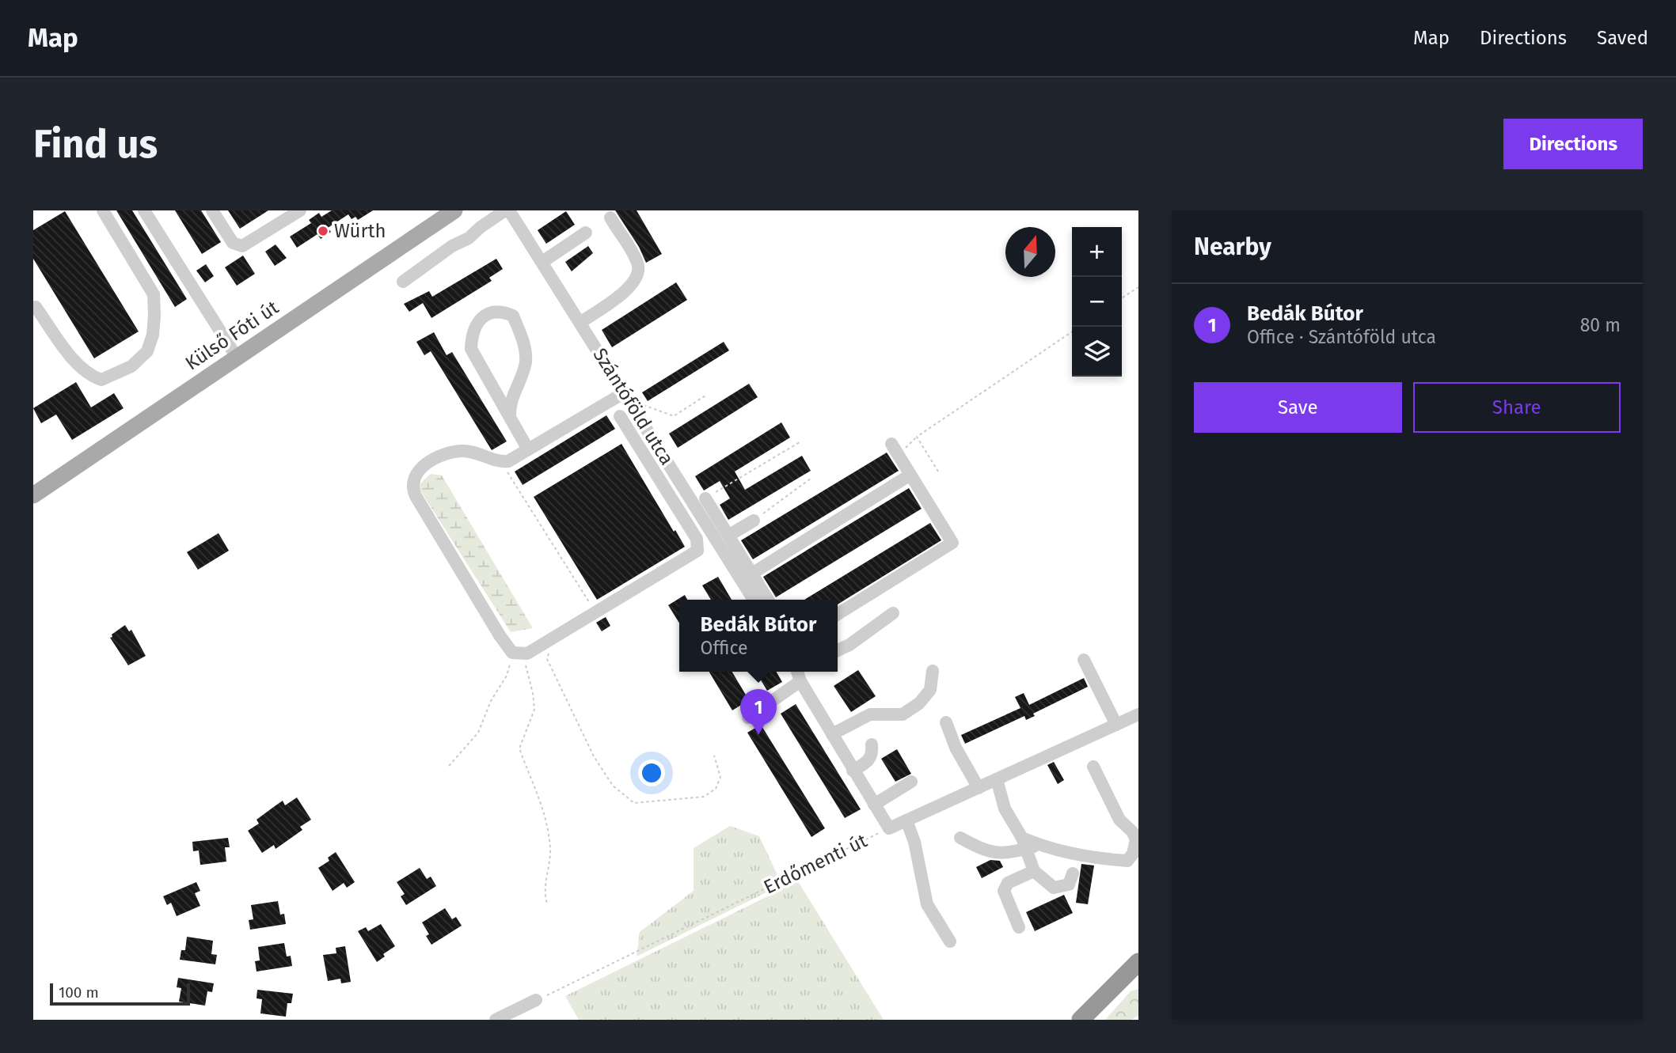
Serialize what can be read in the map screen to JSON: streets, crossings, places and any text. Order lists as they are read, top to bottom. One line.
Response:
{"streets":{"main road":["Külső Fóti út"],"street":["Szántóföld utca","Erdőmenti út"]},"places":["Würth"],"scale_bar":"100 m","north":"top","page":{"header":"Map","nav":["Map","Directions","Saved"],"buttons":["Directions",["Save","Share"]],"title":"Find us","heading":"Nearby","map_buttons":["+","−"],"list":[{"mark":"1","name":"Bedák Bútor","note":"Office · Szántóföld utca","value":"80 m"}],"popup":["Bedák Bútor","Office"],"pins":"1","scale":"100 m"}}
